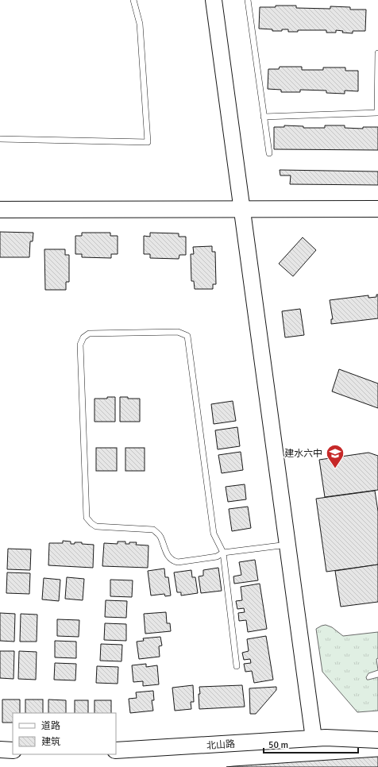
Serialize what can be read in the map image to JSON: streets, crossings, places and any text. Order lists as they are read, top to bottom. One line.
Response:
{"streets":{"street":["北山路"]},"places":{"school or university":["建水六中"]},"legend":["道路","建筑"],"scale_bar":"50 m"}
